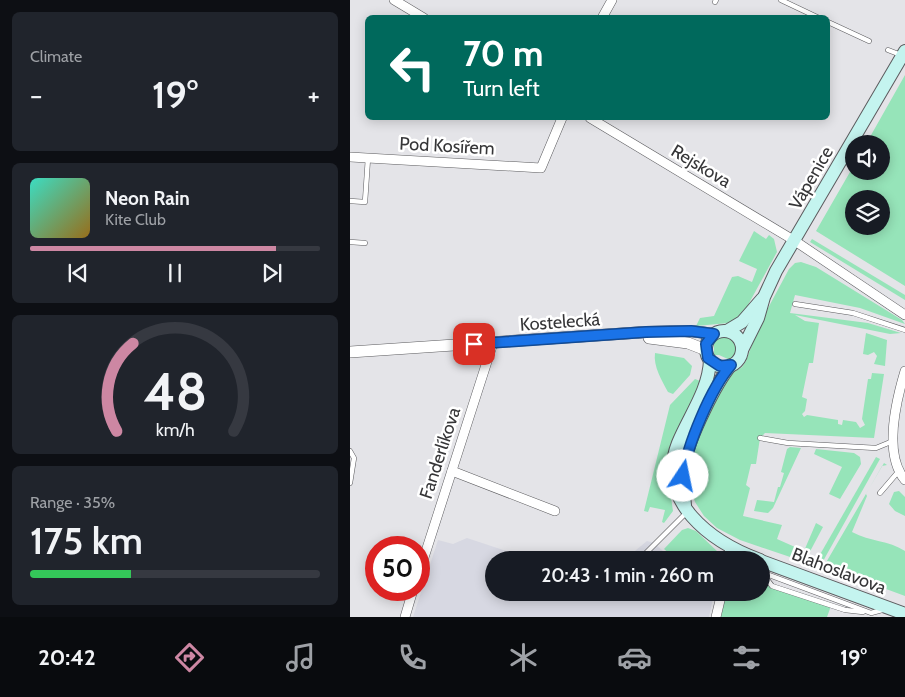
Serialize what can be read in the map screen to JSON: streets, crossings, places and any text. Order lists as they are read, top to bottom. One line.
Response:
{"streets":{"main road":["Vápenice","Blahoslavova"],"street":["Pod Kosířem","Rejskova","Kostelecká","Fanderlíkova"]},"crossings":[["Rejskova","Vápenice"],["Vápenice","Kostelecká"],["Vápenice","Blahoslavova"],["Kostelecká","Fanderlíkova"],["Kostelecká","Blahoslavova"]],"page":{"tile":["Climate",["Range · 35%","175 km"]],"turn":["70 m","Turn left"],"heat":["−","19°","+"],"song":["Neon Rain","Kite Club"],"limit":"50","trip":"20:43 · 1 min · 260 m","tabs":["20:42","19°"],"gauge":["48","km/h"]}}
